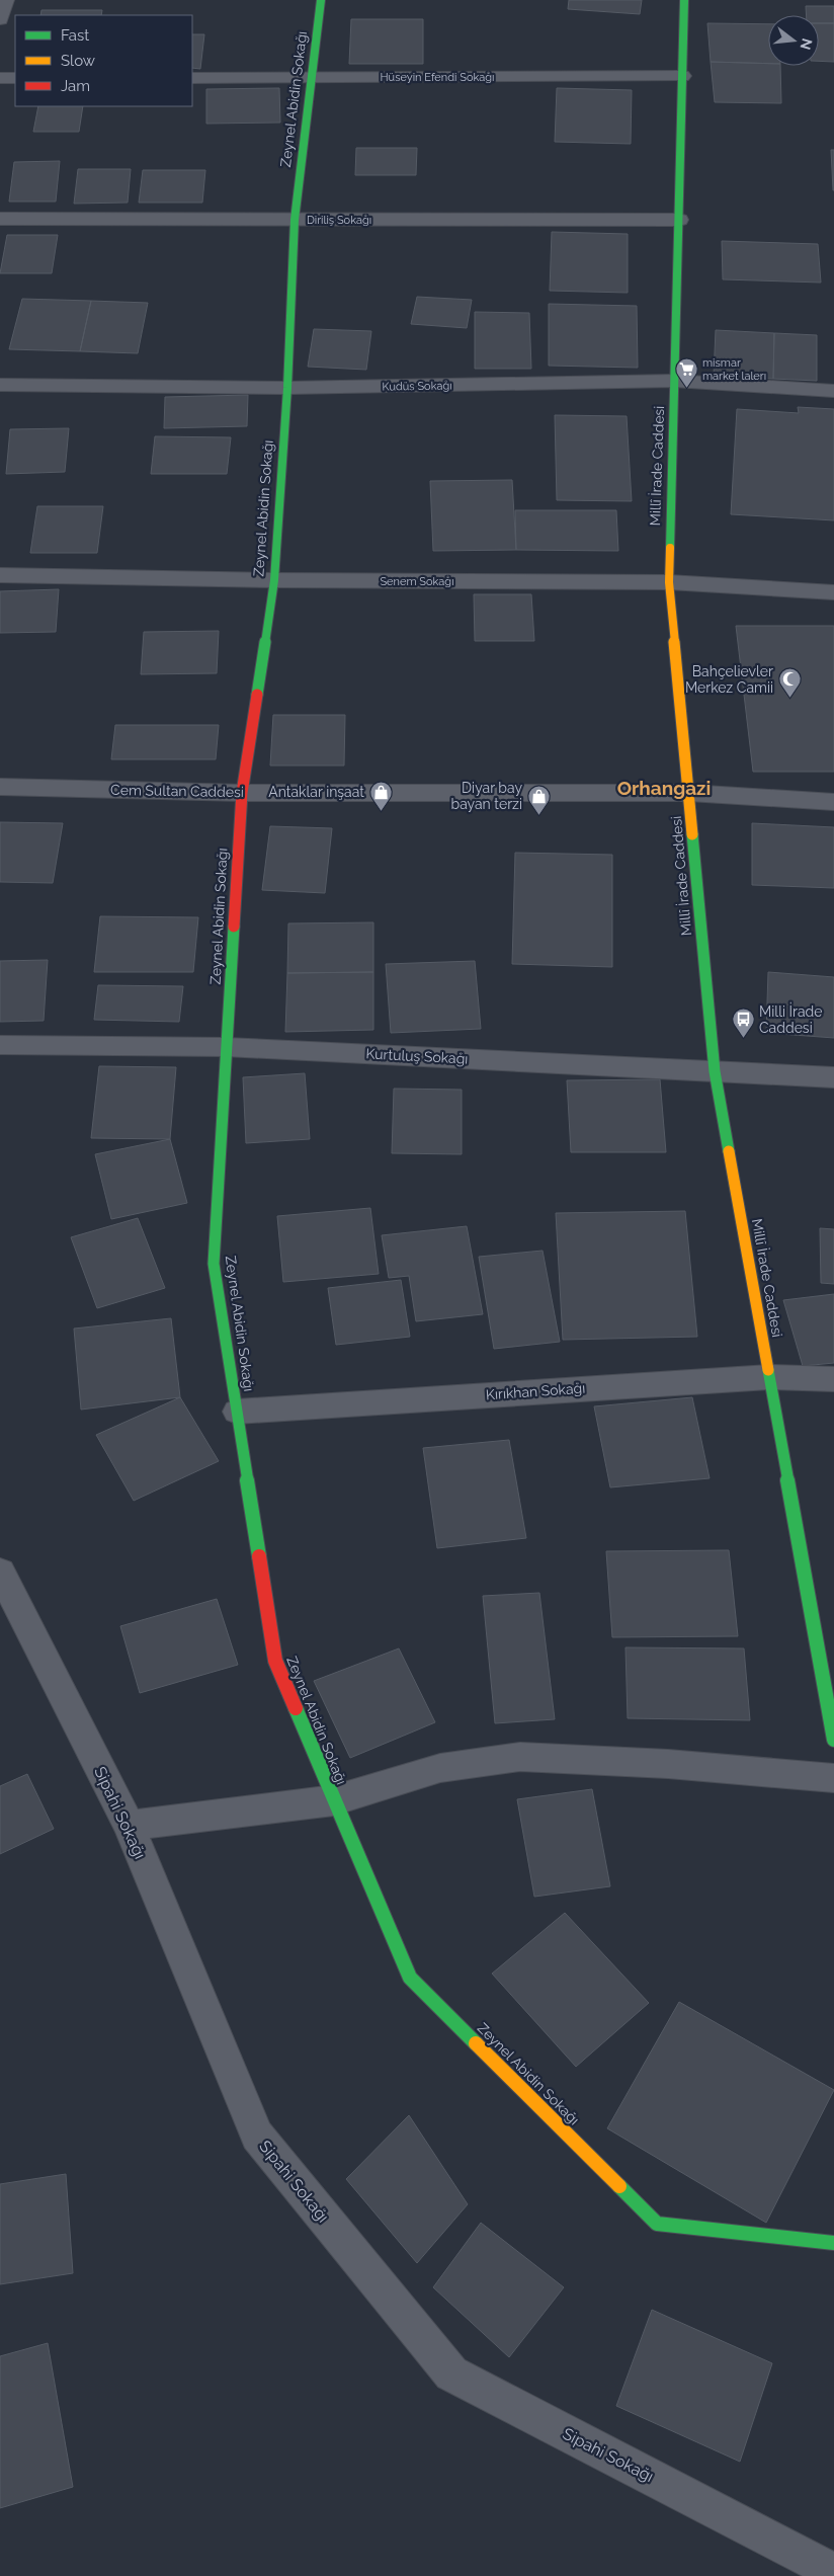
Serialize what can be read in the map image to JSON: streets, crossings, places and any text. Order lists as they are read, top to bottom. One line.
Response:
{"streets":{"street":["Hüseyin Efendi Sokağı","Zeynel Abidin Sokağı","Diriliş Sokağı","Kudüs Sokağı","Millî İrade Caddesi","Senem Sokağı","Cem Sultan Caddesi","Kurtuluş Sokağı","Kırıkhan Sokağı","Sipahi Sokağı"]},"crossings":[["Hüseyin Efendi Sokağı","Zeynel Abidin Sokağı"],["Hüseyin Efendi Sokağı","Millî İrade Caddesi"],["Zeynel Abidin Sokağı","Diriliş Sokağı"],["Zeynel Abidin Sokağı","Kudüs Sokağı"],["Zeynel Abidin Sokağı","Senem Sokağı"],["Zeynel Abidin Sokağı","Cem Sultan Caddesi"],["Zeynel Abidin Sokağı","Kurtuluş Sokağı"],["Zeynel Abidin Sokağı","Kırıkhan Sokağı"],["Diriliş Sokağı","Millî İrade Caddesi"],["Kudüs Sokağı","Millî İrade Caddesi"],["Millî İrade Caddesi","Senem Sokağı"],["Millî İrade Caddesi","Cem Sultan Caddesi"],["Millî İrade Caddesi","Kurtuluş Sokağı"],["Millî İrade Caddesi","Kırıkhan Sokağı"]],"districts":["Orhangazi"],"places":{"supermarket":["mismar market lalerı"],"mosque":["Bahçelievler Merkez Camii"],"shop":["Antaklar inşaat","Diyar bay bayan terzi"],"bus stop":["Milli İrade Caddesi"]},"legend":["Fast","Slow","Jam"],"north":"right"}
